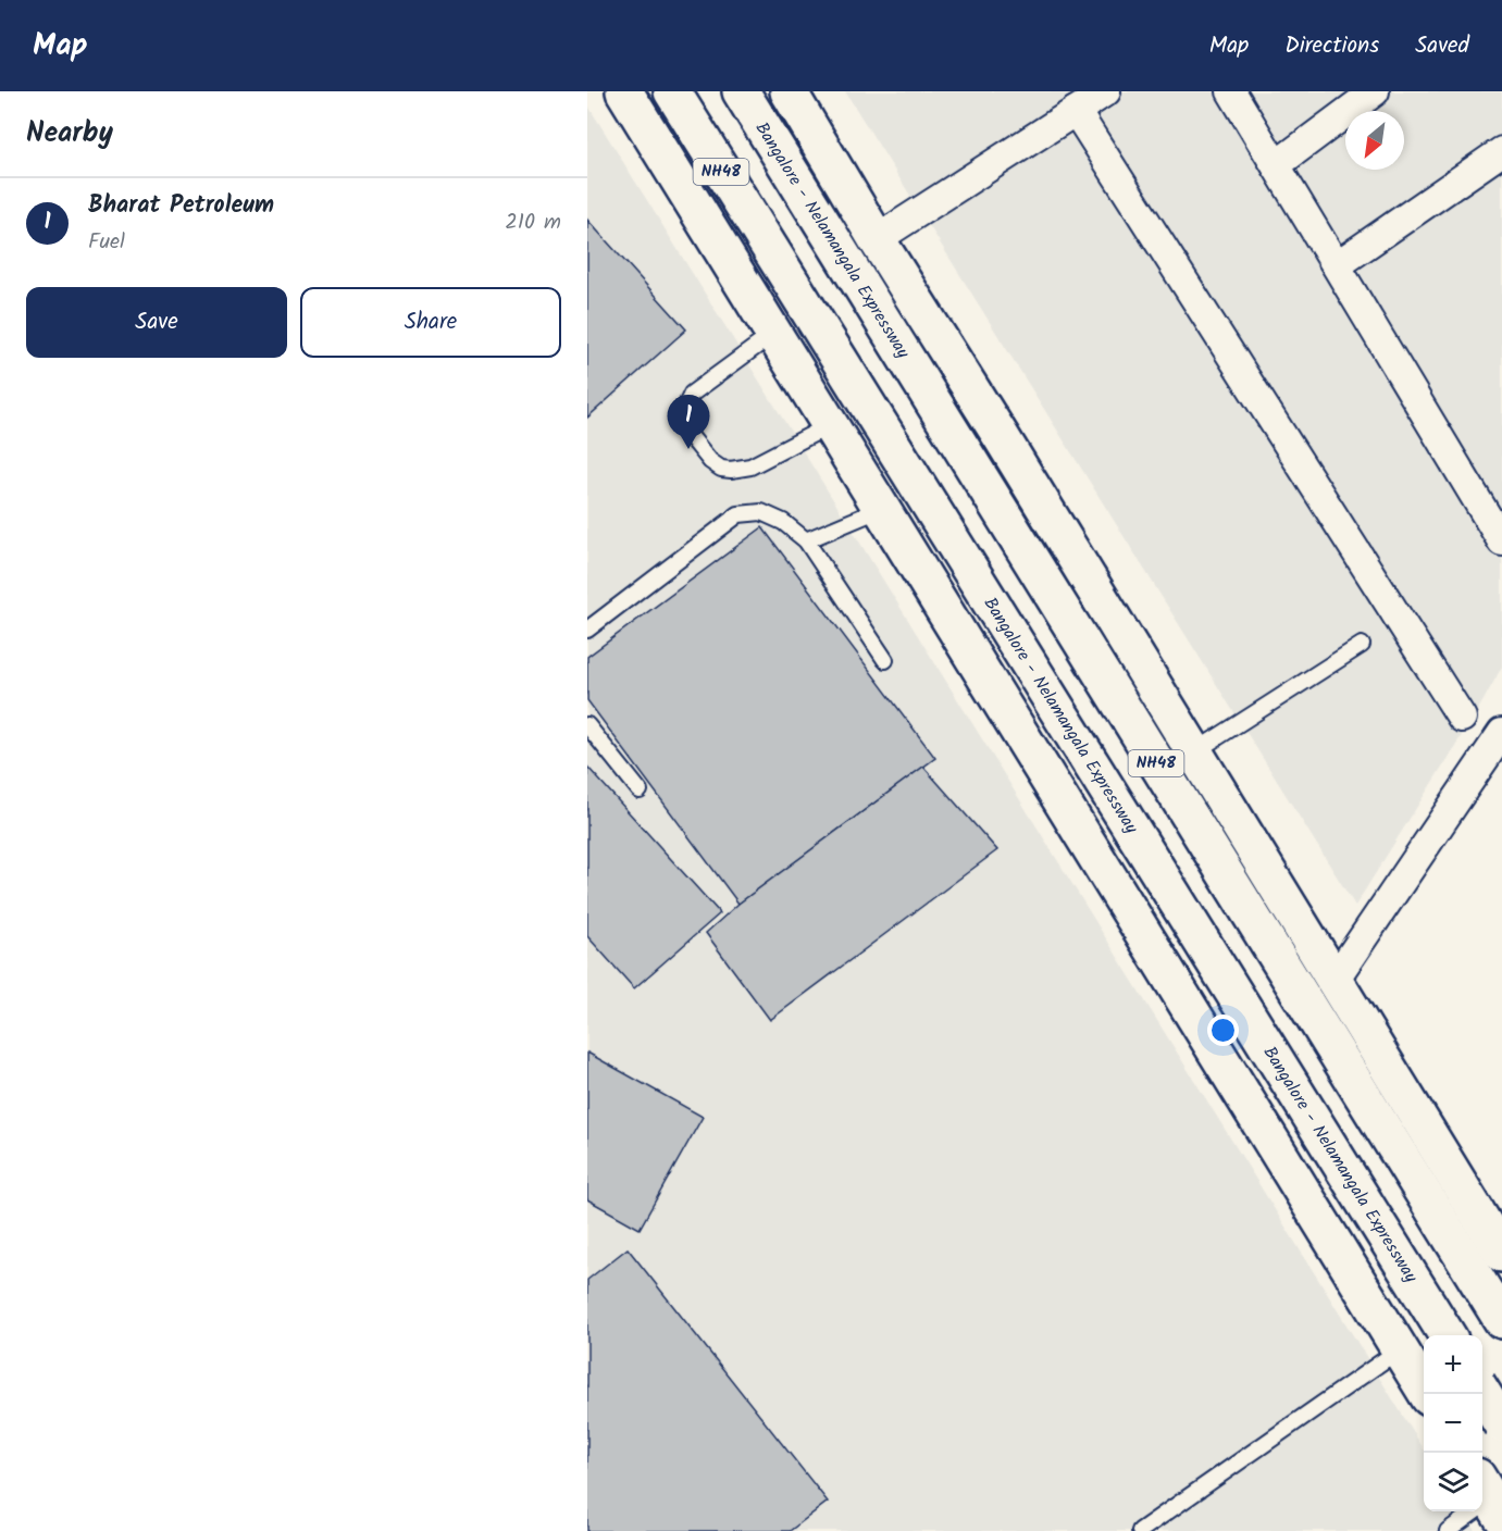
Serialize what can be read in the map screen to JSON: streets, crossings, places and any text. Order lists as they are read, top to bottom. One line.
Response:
{"streets":{"main road":["NH48","Bangalore - Nelamangala Expressway"]},"north":"bottom left","page":{"header":"Map","nav":["Map","Directions","Saved"],"heading":"Nearby","list":[{"mark":"1","name":"Bharat Petroleum","note":"Fuel","value":"210 m"}],"buttons":["Save","Share"],"pins":"1","map_buttons":["+","−"]}}
